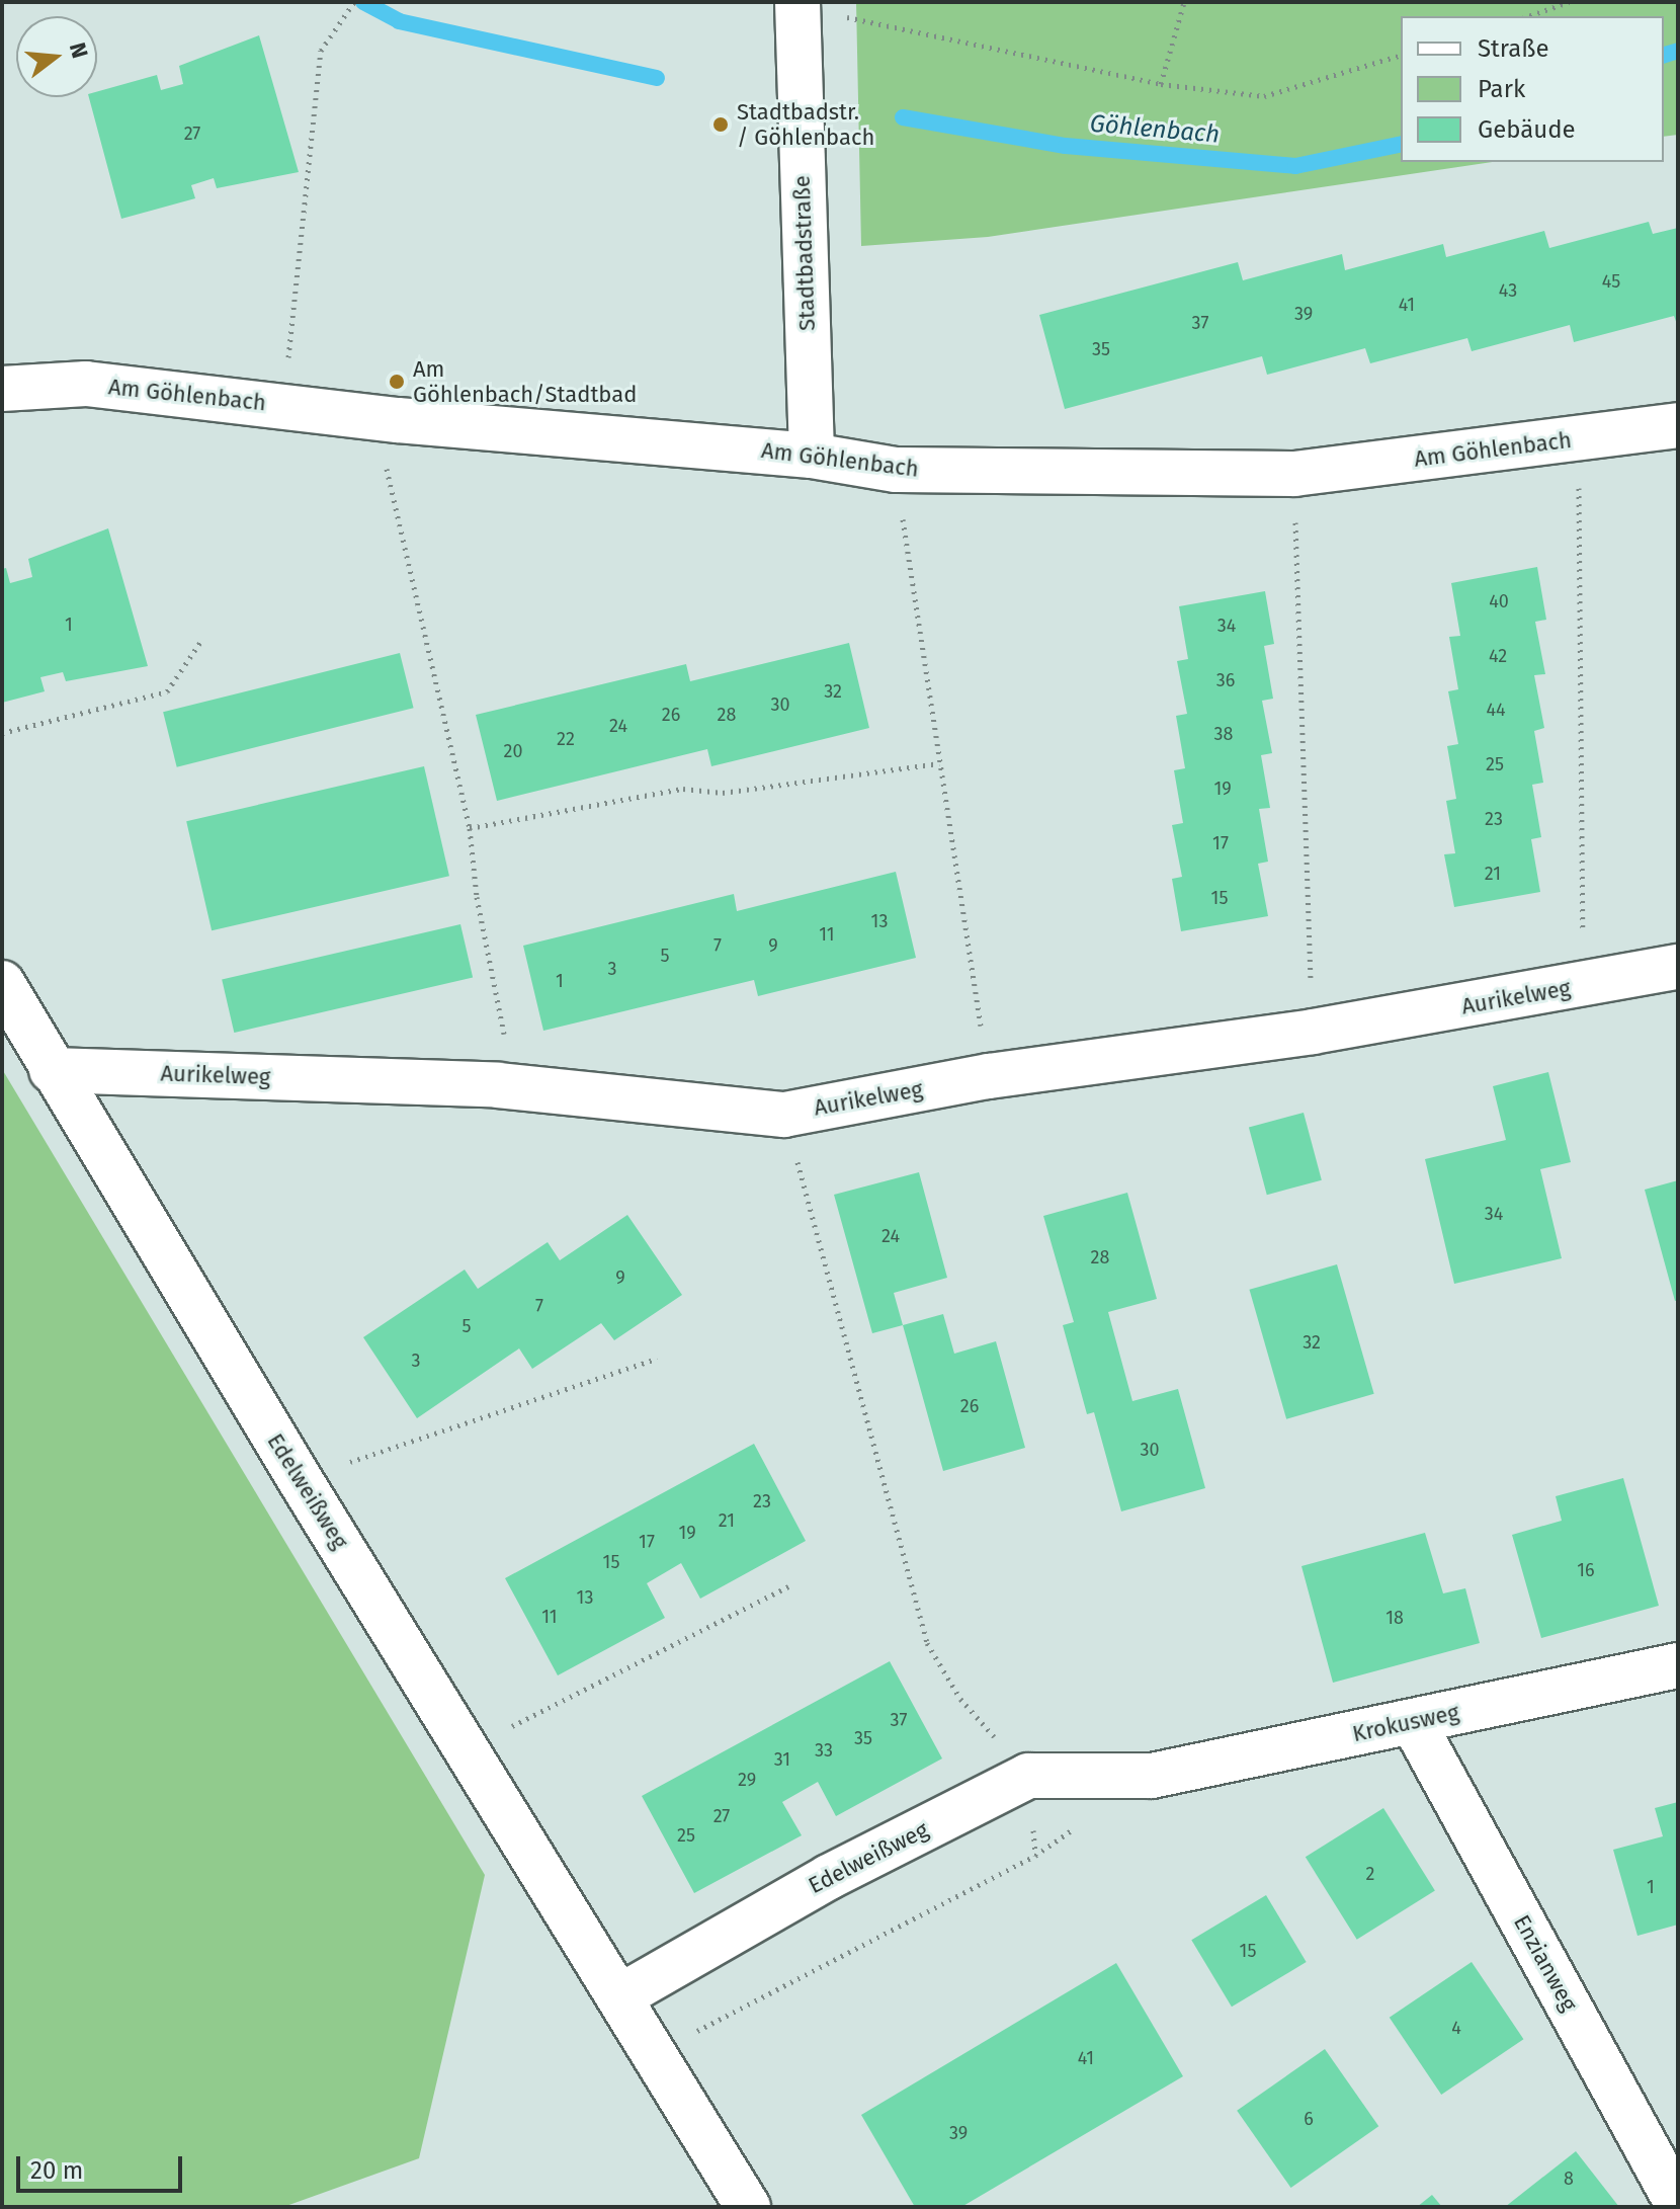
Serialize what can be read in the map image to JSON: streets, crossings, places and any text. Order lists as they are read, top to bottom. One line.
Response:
{"streets":{"street":["Stadtbadstraße","Am Göhlenbach","Aurikelweg","Edelweißweg","Krokusweg","Enzianweg"]},"crossings":[["Stadtbadstraße","Am Göhlenbach"],["Aurikelweg","Edelweißweg"],["Edelweißweg","Krokusweg"],["Krokusweg","Enzianweg"]],"water":["Göhlenbach"],"places":["Stadtbadstr. / Göhlenbach","Am Göhlenbach/Stadtbad"],"house_numbers":["27","45","43","41","39","37","35","40","1","34","42","36","32","30","44","26","28","24","38","22","20","25","19","23","17","21","15","13","11","7","9","5","3","1","34","24","28","9","7","5","32","3","26","30","23","21","19","17","15","16","13","11","18","37","35","33","31","29","27","25","2","1","15","4","41","6","39","8"],"legend":["Straße","Park","Gebäude"],"scale_bar":"20 m","north":"right"}
